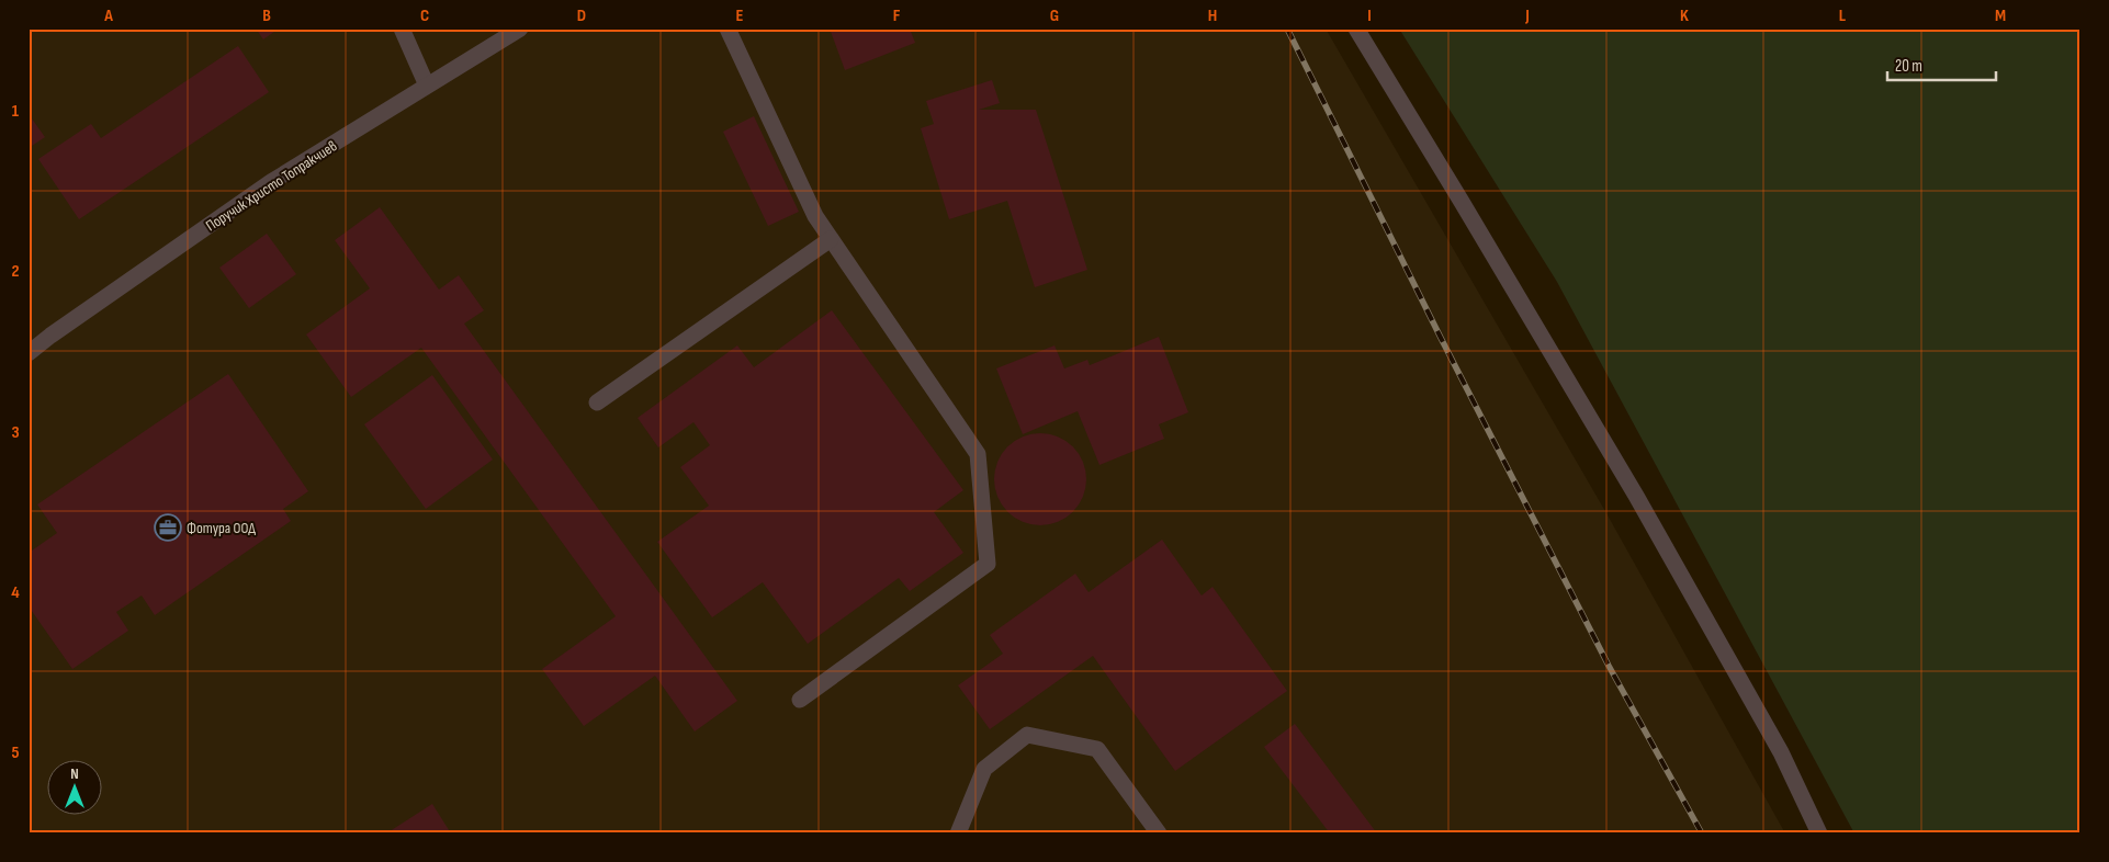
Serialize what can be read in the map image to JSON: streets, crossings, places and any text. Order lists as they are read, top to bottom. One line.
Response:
{"streets":{"street":["Поручик Христо Топракчиев"]},"places":{"office":["Фотура ООД"]},"scale_bar":"20 m","north":"top","grid":{"columns":["A","B","C","D","E","F","G","H","I","J","K","L","M"],"rows":["1","2","3","4","5"]}}
